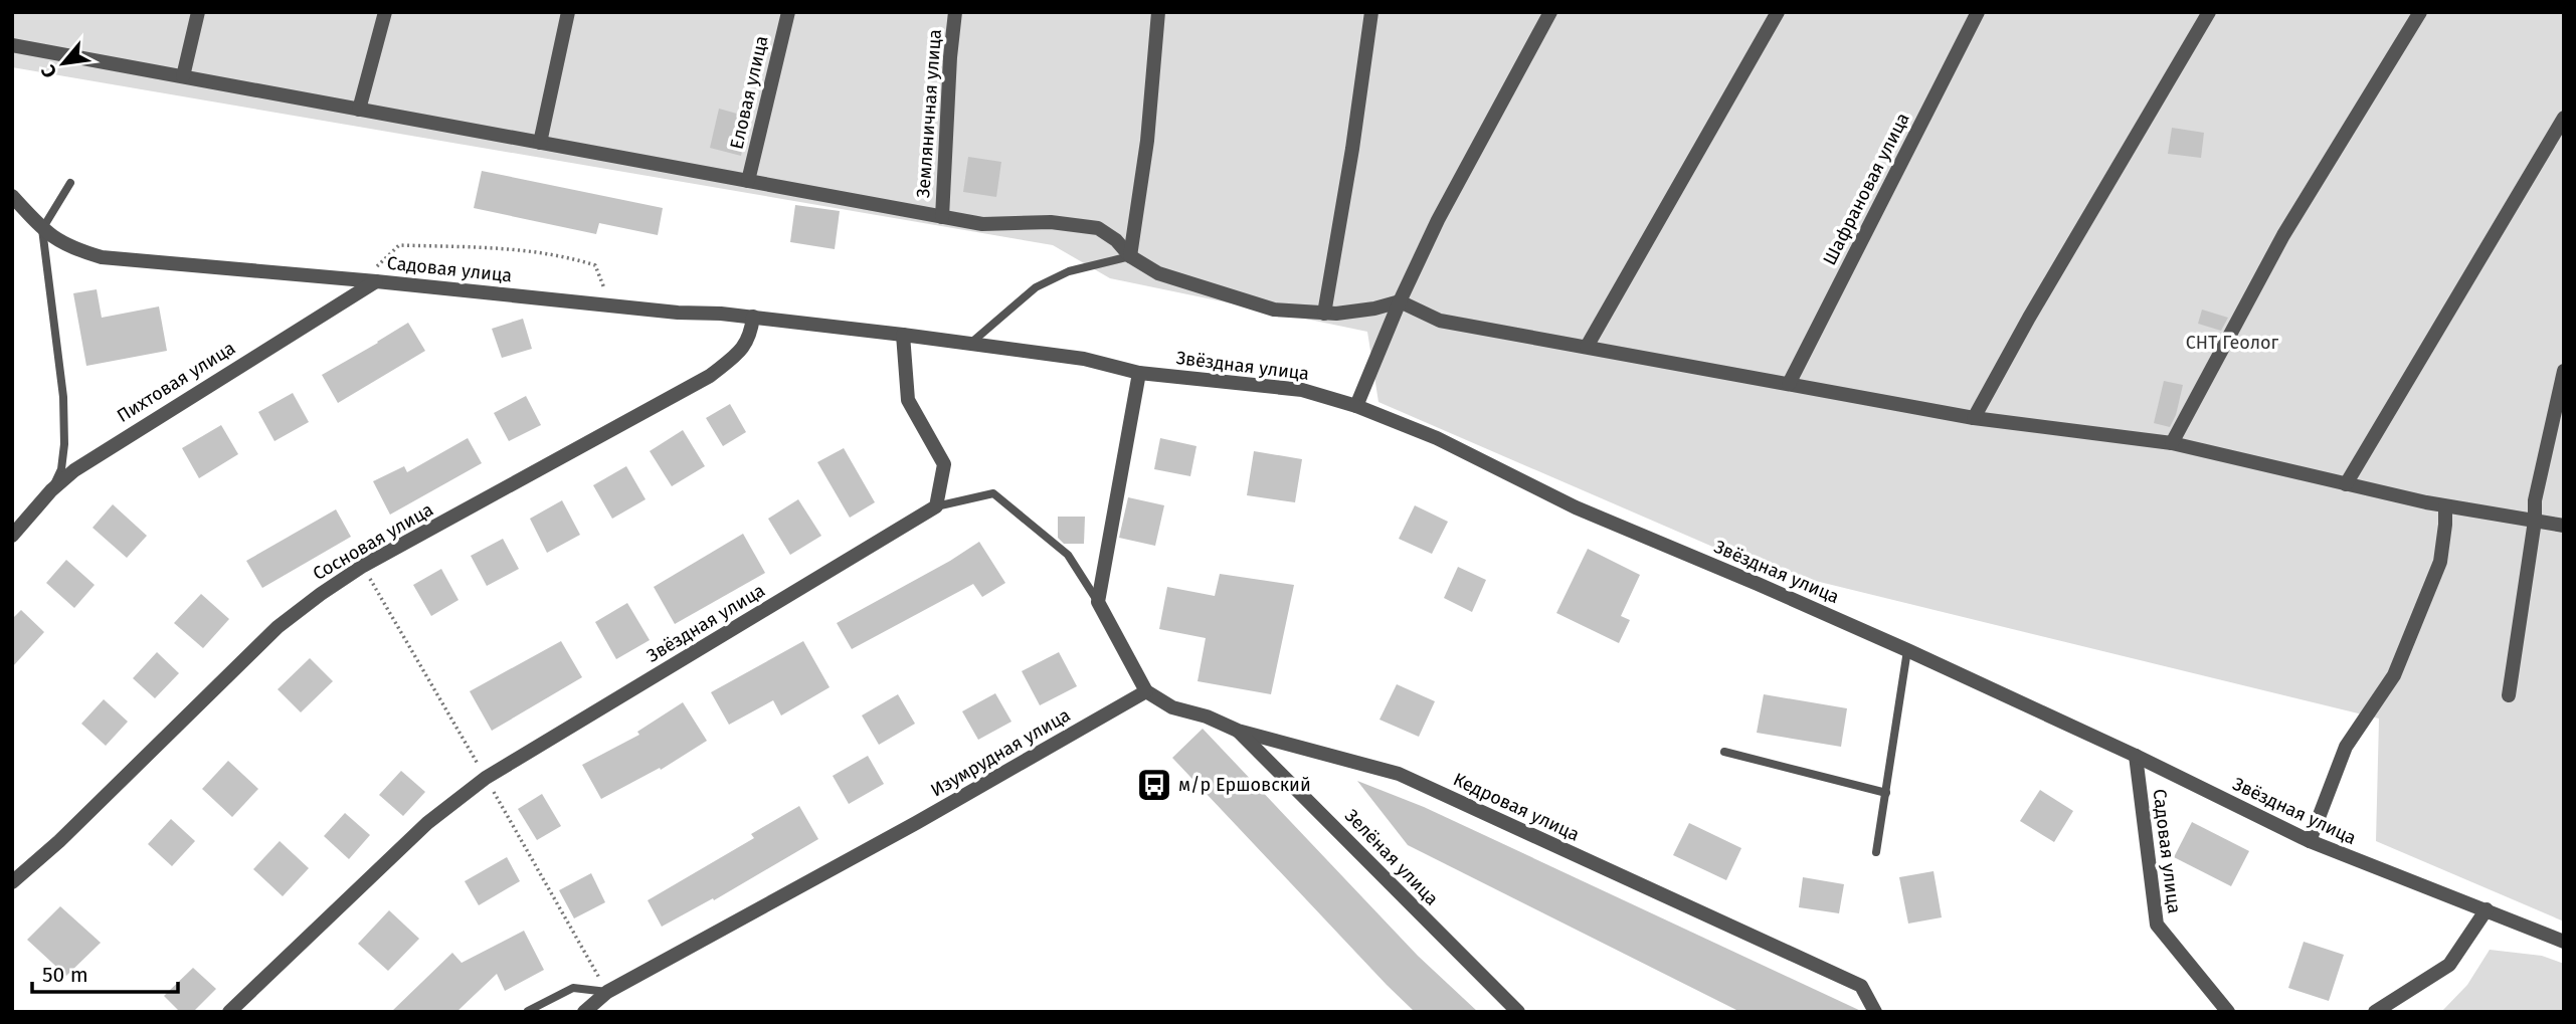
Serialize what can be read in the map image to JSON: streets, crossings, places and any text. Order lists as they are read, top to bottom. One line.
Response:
{"streets":{"street":["Еловая улица","Земляничная улица","Шафрановая улица","Садовая улица","Звёздная улица","Пихтовая улица","Сосновая улица","Изумрудная улица","Кедровая улица","Зелёная улица"]},"crossings":[["Садовая улица","Звёздная улица"],["Садовая улица","Пихтовая улица"],["Садовая улица","Сосновая улица"],["Изумрудная улица","Кедровая улица"],["Кедровая улица","Зелёная улица"]],"parks":["СНТ Геолог"],"places":{"bus stop":["м/р Ершовский"]},"scale_bar":"50 m","north":"bottom left"}
